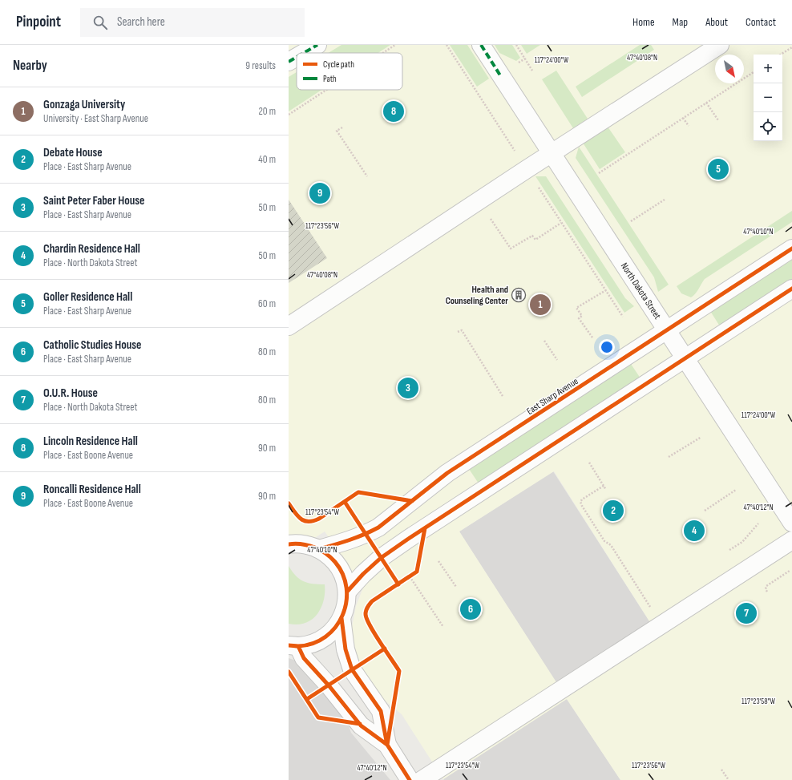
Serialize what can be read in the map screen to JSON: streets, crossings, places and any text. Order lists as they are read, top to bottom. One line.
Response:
{"streets":{"street":["North Dakota Street","East Sharp Avenue"]},"crossings":[["North Dakota Street","East Sharp Avenue"]],"places":{"building":["Health and Counseling Center"]},"legend":["Cycle path","Path"],"north":"bottom right","page":{"header":"Pinpoint","search":"Search here","nav":["Home","Map","About","Contact"],"heading":["Nearby","9 results"],"map_buttons":["+","−"],"list":[{"mark":"1","name":"Gonzaga University","note":"University · East Sharp Avenue","value":"20 m"},{"mark":"2","name":"Debate House","note":"Place · East Sharp Avenue","value":"40 m"},{"mark":"3","name":"Saint Peter Faber House","note":"Place · East Sharp Avenue","value":"50 m"},{"mark":"4","name":"Chardin Residence Hall","note":"Place · North Dakota Street","value":"50 m"},{"mark":"5","name":"Goller Residence Hall","note":"Place · East Sharp Avenue","value":"60 m"},{"mark":"6","name":"Catholic Studies House","note":"Place · East Sharp Avenue","value":"80 m"},{"mark":"7","name":"O.U.R. House","note":"Place · North Dakota Street","value":"80 m"},{"mark":"8","name":"Lincoln Residence Hall","note":"Place · East Boone Avenue","value":"90 m"},{"mark":"9","name":"Roncalli Residence Hall","note":"Place · East Boone Avenue","value":"90 m"}],"pins":["8","5","9","1","3","2","4","6","7"]},"coordinates":["47°40'08\"N","117°24'00\"W","117°23'56\"W","47°40'10\"N","47°40'12\"N","117°23'54\"W","117°23'58\"W"]}
